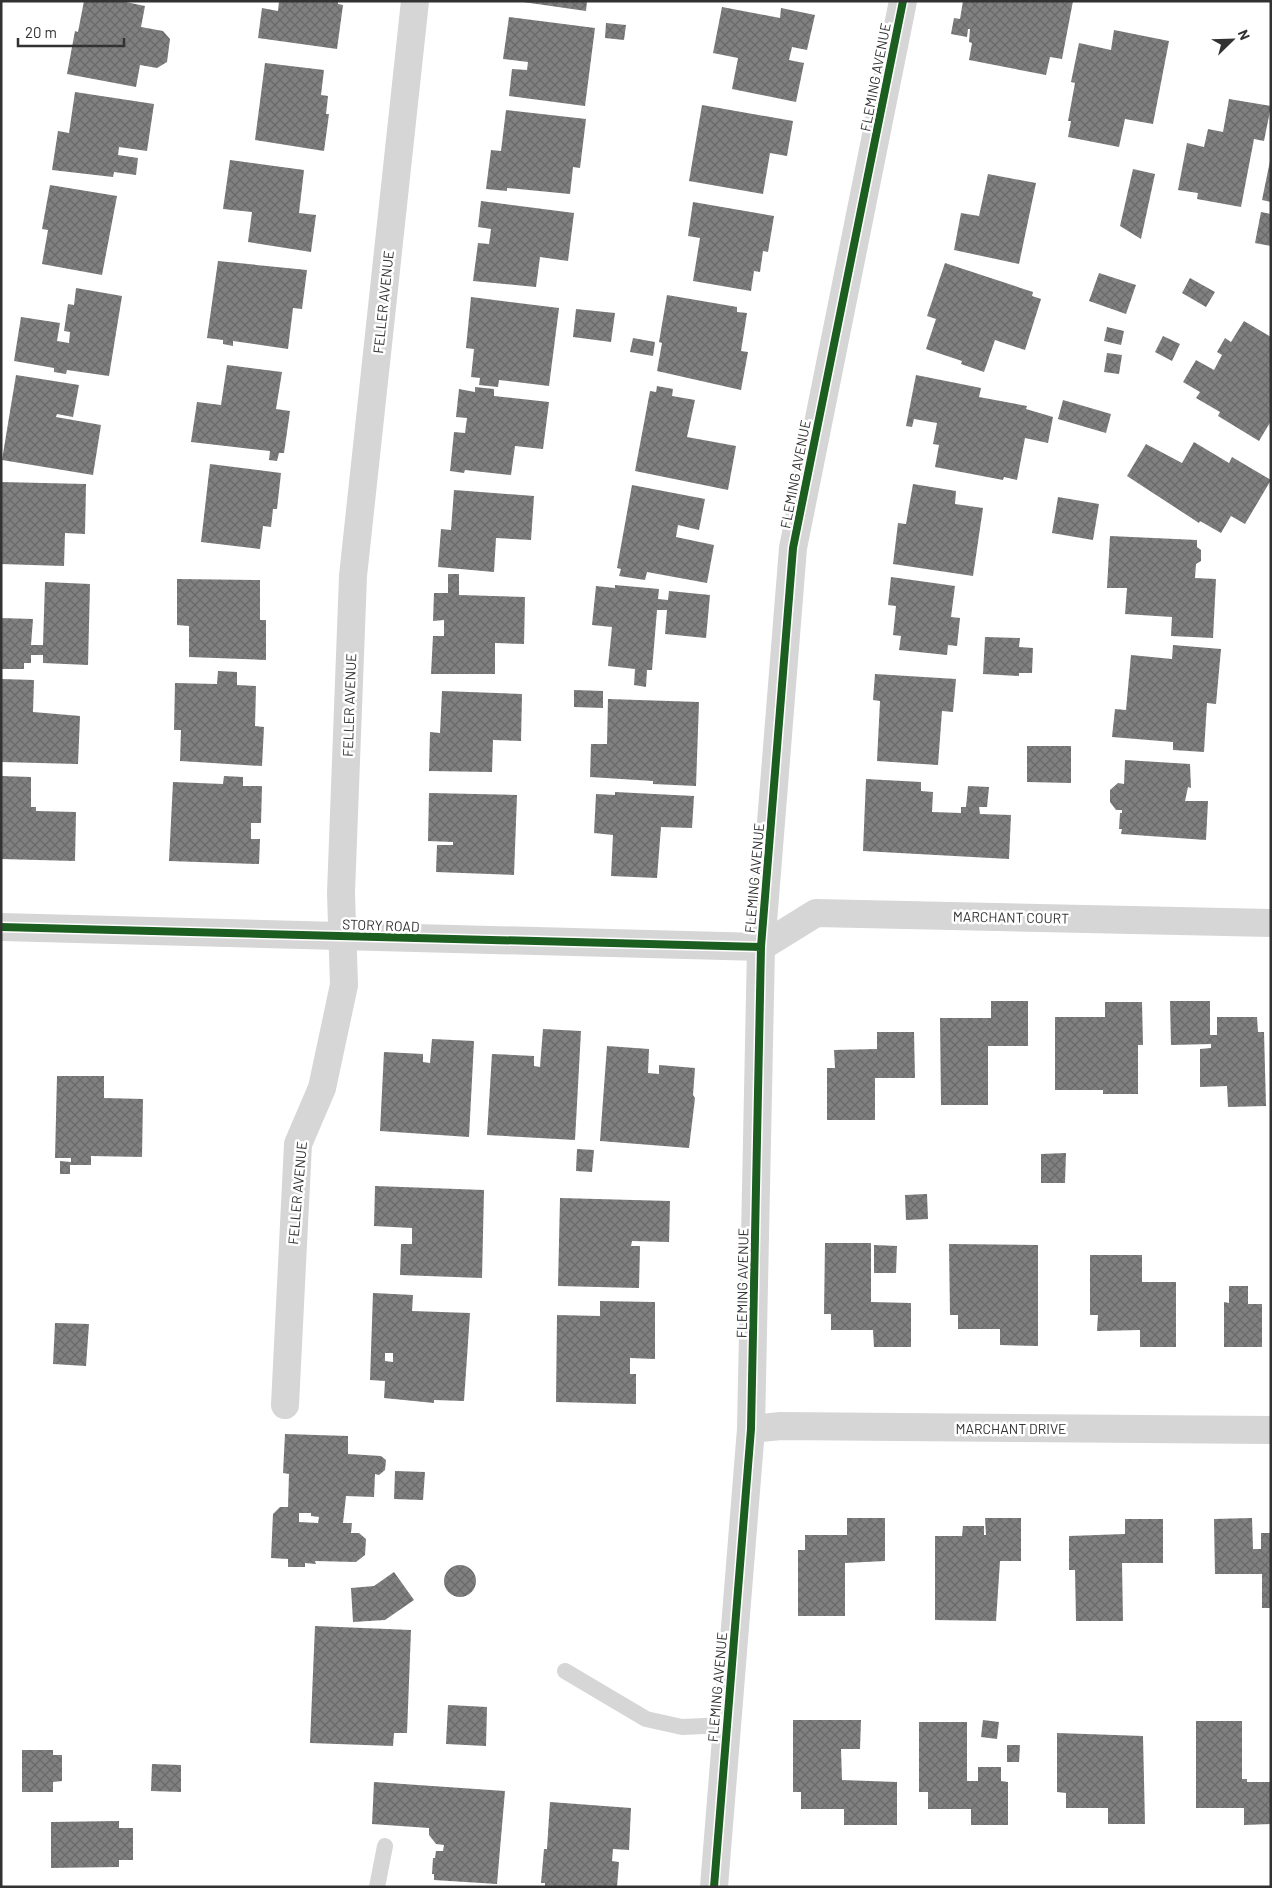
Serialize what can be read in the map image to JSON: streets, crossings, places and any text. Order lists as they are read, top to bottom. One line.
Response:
{"streets":{"street":["FLEMING AVENUE","FELLER AVENUE","MARCHANT COURT","STORY ROAD","MARCHANT DRIVE"]},"crossings":[["FLEMING AVENUE","MARCHANT COURT"],["FLEMING AVENUE","STORY ROAD"],["FLEMING AVENUE","MARCHANT DRIVE"],["FELLER AVENUE","STORY ROAD"],["MARCHANT COURT","STORY ROAD"]],"scale_bar":"20 m","north":"top right"}
